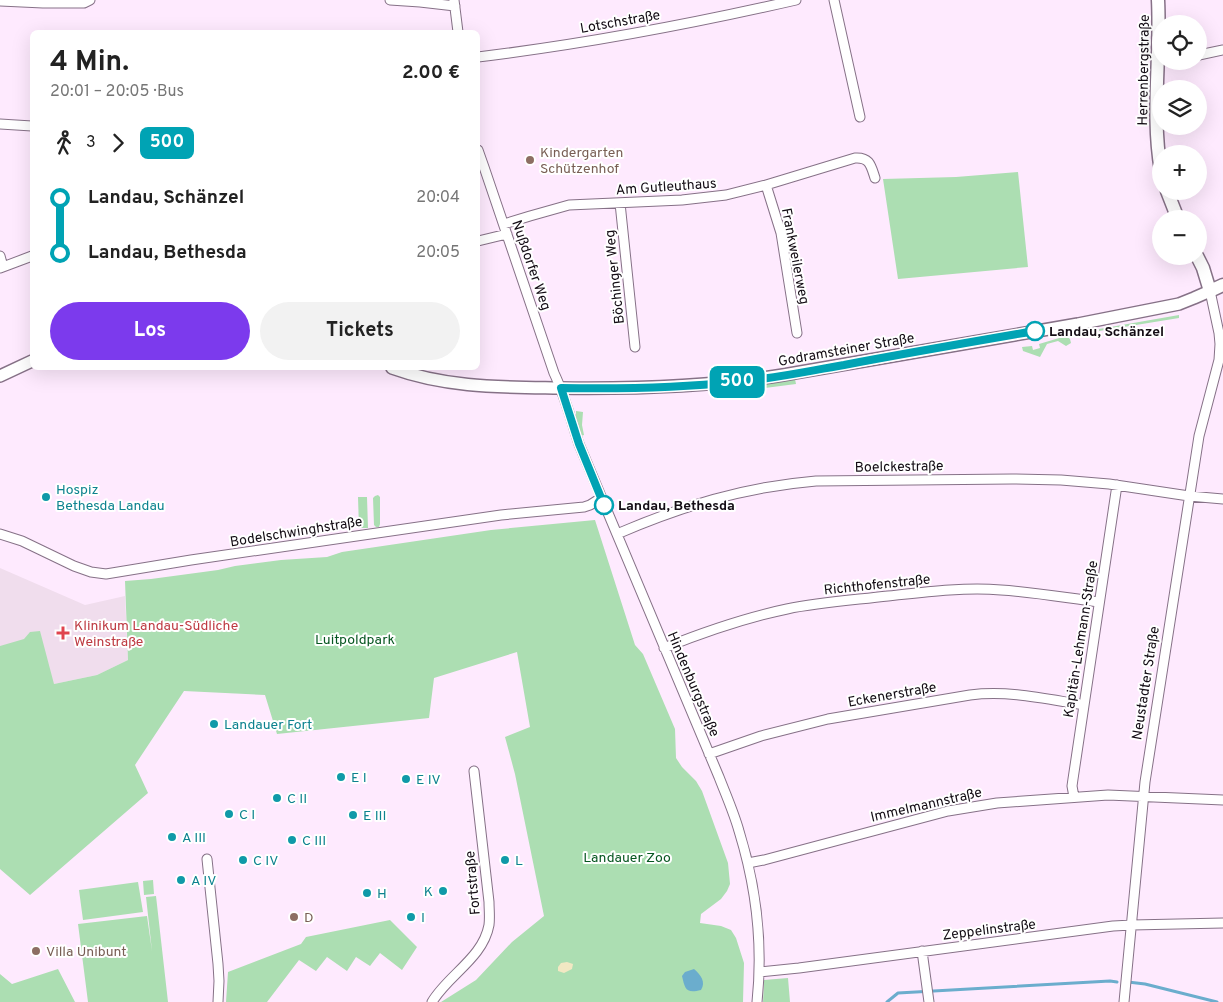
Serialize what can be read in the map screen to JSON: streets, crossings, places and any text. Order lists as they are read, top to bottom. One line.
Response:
{"streets":{"main road":["Herrenbergstraße"],"street":["Lotschstraße","Am Gutleuthaus","Frankweilerweg","Nußdorfer Weg","Böchinger Weg","Godramsteiner Straße","Boelckestraße","Bodelschwinghstraße","Richthofenstraße","Kapitän-Lehmann-Straße","Neustadter Straße","Hindenburgstraße","Eckenerstraße","Immelmannstraße","Fortstraße","Zeppelinstraße"]},"crossings":[["Am Gutleuthaus","Frankweilerweg"],["Am Gutleuthaus","Nußdorfer Weg"],["Am Gutleuthaus","Böchinger Weg"],["Nußdorfer Weg","Godramsteiner Straße"],["Nußdorfer Weg","Hindenburgstraße"],["Godramsteiner Straße","Neustadter Straße"],["Godramsteiner Straße","Hindenburgstraße"],["Boelckestraße","Kapitän-Lehmann-Straße"],["Boelckestraße","Neustadter Straße"],["Boelckestraße","Hindenburgstraße"],["Bodelschwinghstraße","Hindenburgstraße"],["Richthofenstraße","Kapitän-Lehmann-Straße"],["Richthofenstraße","Hindenburgstraße"],["Kapitän-Lehmann-Straße","Eckenerstraße"],["Kapitän-Lehmann-Straße","Immelmannstraße"],["Neustadter Straße","Immelmannstraße"],["Neustadter Straße","Zeppelinstraße"],["Hindenburgstraße","Eckenerstraße"],["Hindenburgstraße","Immelmannstraße"],["Hindenburgstraße","Zeppelinstraße"]],"parks":["Luitpoldpark","Landauer Zoo"],"places":{"other":["Kindergarten Schützenhof","Landau, Schänzel","Hospiz Bethesda Landau","Landau, Bethesda","Landauer Fort","E I","E IV","C II","C I","E III","A III","C III","C IV","L","A IV","K","H","D","I","Villa Unibunt"],"health":["Klinikum Landau-Südliche Weinstraße"]},"lines":["bus line 500"],"page":{"on_map":"500","map_buttons":["+","−"],"heading":["4 Min.","20:01 – 20:05 · Bus","2.00 €"],"legs":["3","500"],"list":[{"name":"Landau, Schänzel","value":"20:04"},{"name":"Landau, Bethesda","value":"20:05"}],"buttons":["Los","Tickets"]}}
